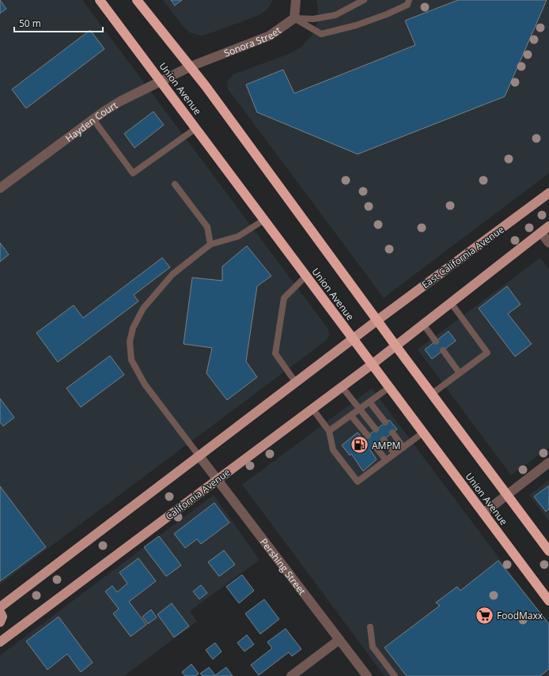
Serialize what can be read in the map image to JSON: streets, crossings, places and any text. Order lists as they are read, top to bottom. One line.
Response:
{"streets":{"highway":["Union Avenue"],"main road":["East California Avenue","California Avenue"],"street":["Sonora Street","Hayden Court","Pershing Street"]},"crossings":[["Sonora Street","Union Avenue"],["Sonora Street","Hayden Court"],["Union Avenue","Hayden Court"],["Union Avenue","East California Avenue"],["Union Avenue","California Avenue"],["California Avenue","Pershing Street"]],"places":{"fuel station":["AMPM"],"supermarket":["FoodMaxx"]},"scale_bar":"50 m"}
